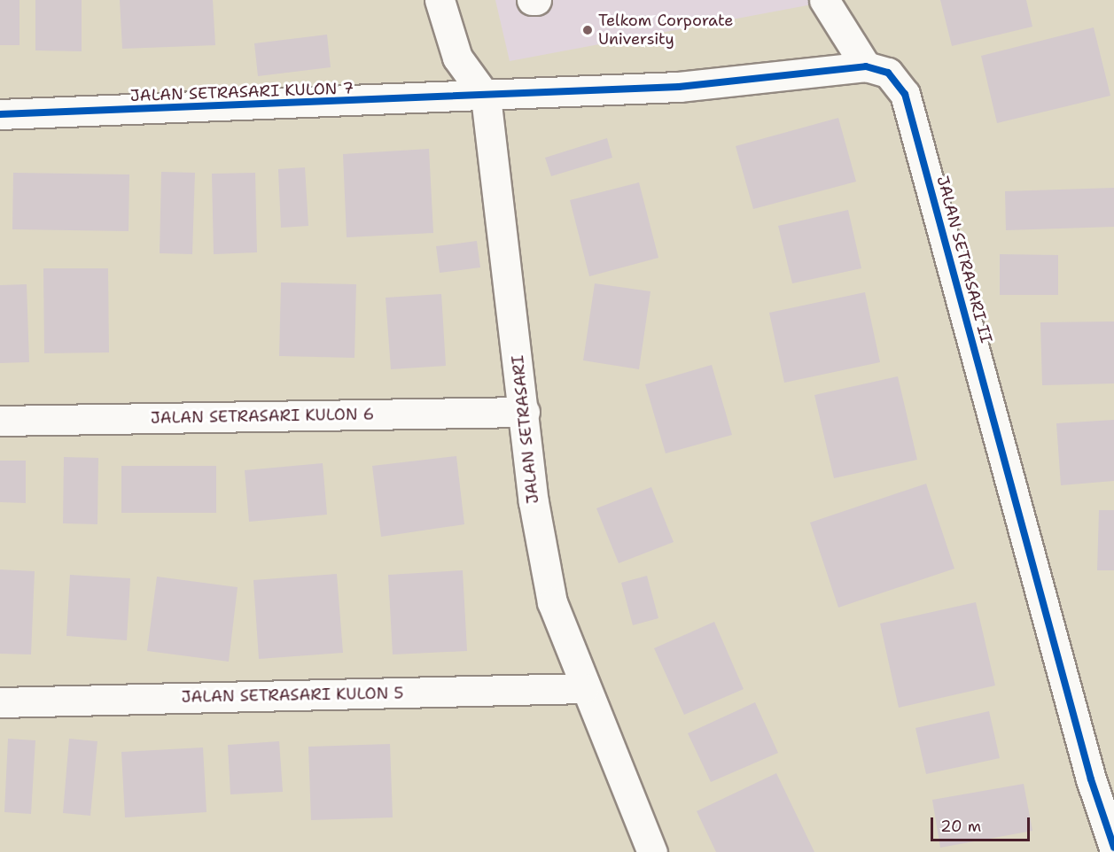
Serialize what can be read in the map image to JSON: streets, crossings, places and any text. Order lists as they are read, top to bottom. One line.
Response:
{"streets":{"street":["JALAN SETRASARI KULON 7","JALAN SETRASARI II","JALAN SETRASARI KULON 6","JALAN SETRASARI","JALAN SETRASARI KULON 5"]},"crossings":[["JALAN SETRASARI KULON 7","JALAN SETRASARI II"],["JALAN SETRASARI KULON 7","JALAN SETRASARI"],["JALAN SETRASARI II","JALAN SETRASARI"],["JALAN SETRASARI KULON 6","JALAN SETRASARI"],["JALAN SETRASARI","JALAN SETRASARI KULON 5"]],"places":["Telkom Corporate University"],"scale_bar":"20 m"}
